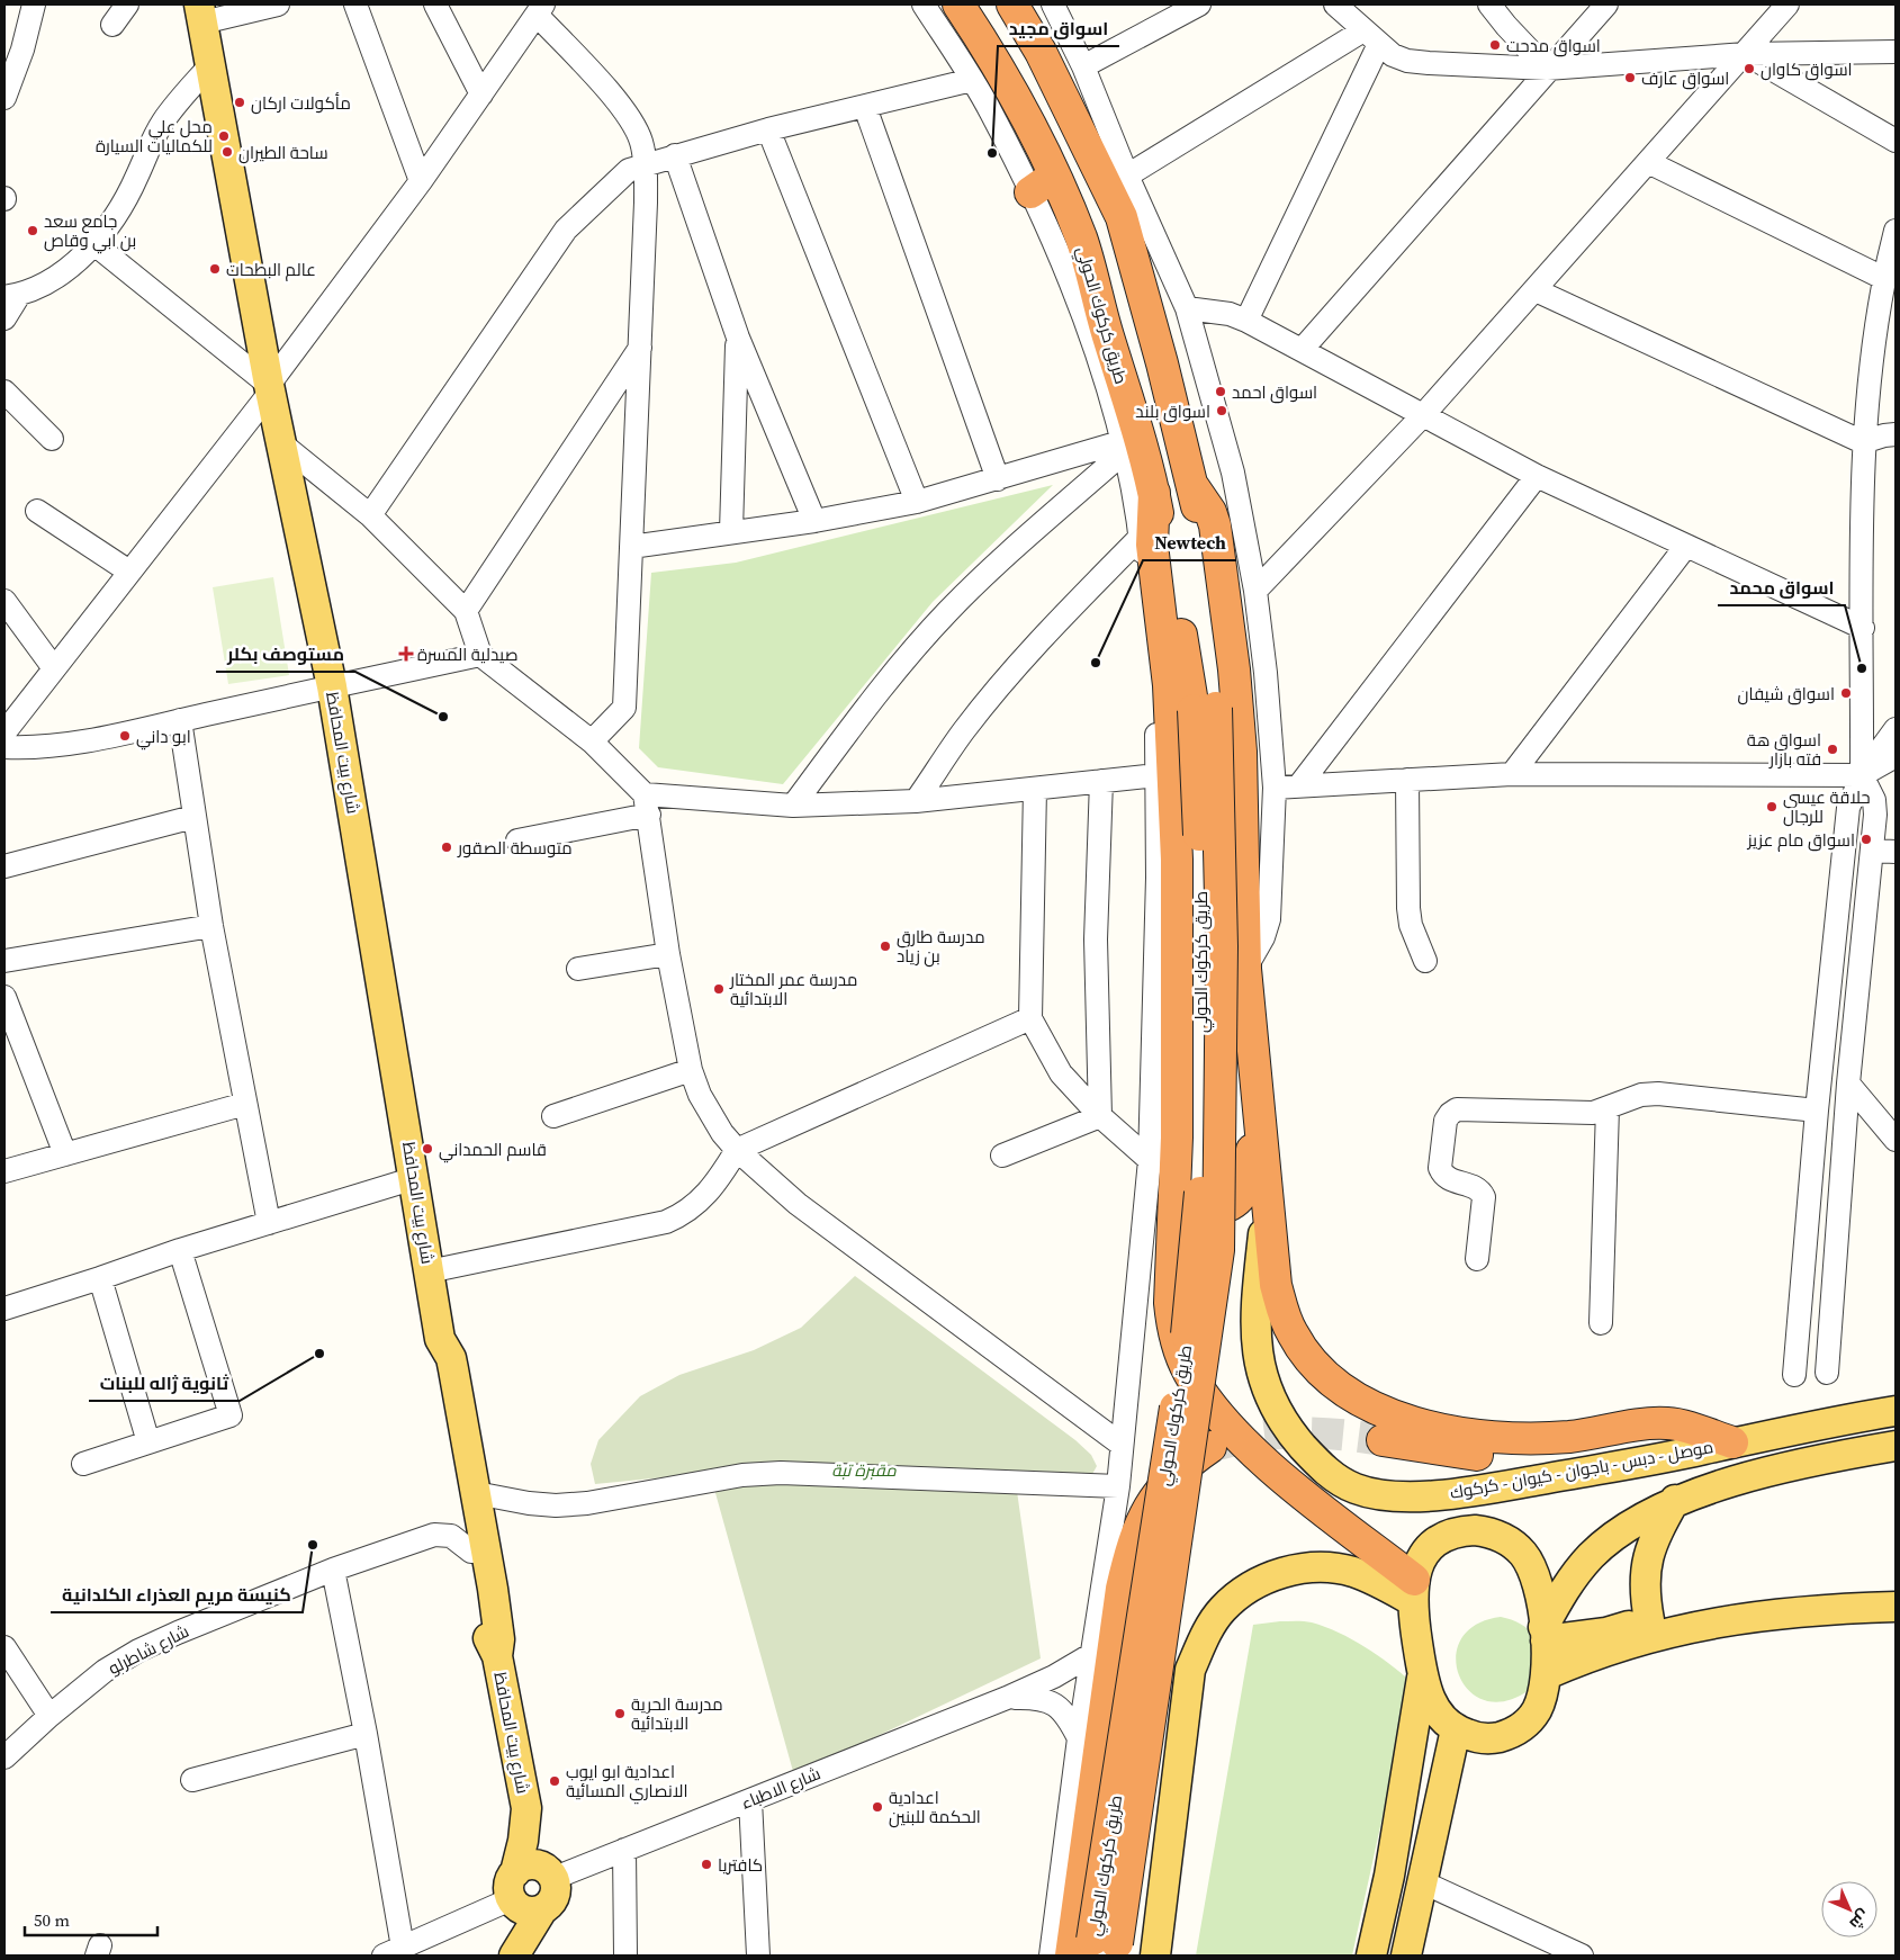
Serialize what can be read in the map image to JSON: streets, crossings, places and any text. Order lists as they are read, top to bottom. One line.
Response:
{"streets":{"highway":["طريق كركوك الحولي"],"main road":["شارع بيت المحافظ","موصل - دبس - باجوان - كيوان - كركوك"],"street":["شارع شاطرلو","شارع الاطباء"]},"crossings":[["شارع بيت المحافظ","شارع شاطرلو"],["شارع بيت المحافظ","شارع الاطباء"]],"parks":["مقبرة تبة"],"places":{"other":["اسواق مدحت","اسواق كاوان","اسواق عارف","مأكولات اركان","محل علي للكماليات السيارة","ساحة الطيران","اسواق مجيد","جامع سعد بن ابي وقاص","عالم البطحات","اسواق احمد","اسواق بلند","Newtech","اسواق محمد","اسواق شيفان","مستوصف بكلر","ابو داني","اسواق هة فته بازار","حلاقة عيسى للرجال","اسواق مام عزيز","متوسطة الصقور","مدرسة طارق بن زياد","مدرسة عمر المختار الابتدائية","قاسم الحمداني","ثانوية ژاله للبنات","كنيسة مريم العذراء الكلدانية","مدرسة الحرية الابتدائية","اعدادية ابو ايوب الانصاري المسائية","اعدادية الحكمة للبنين","کافتریا"],"health":["صيدلية المسرة"]},"scale_bar":"50 m","north":"bottom right"}
